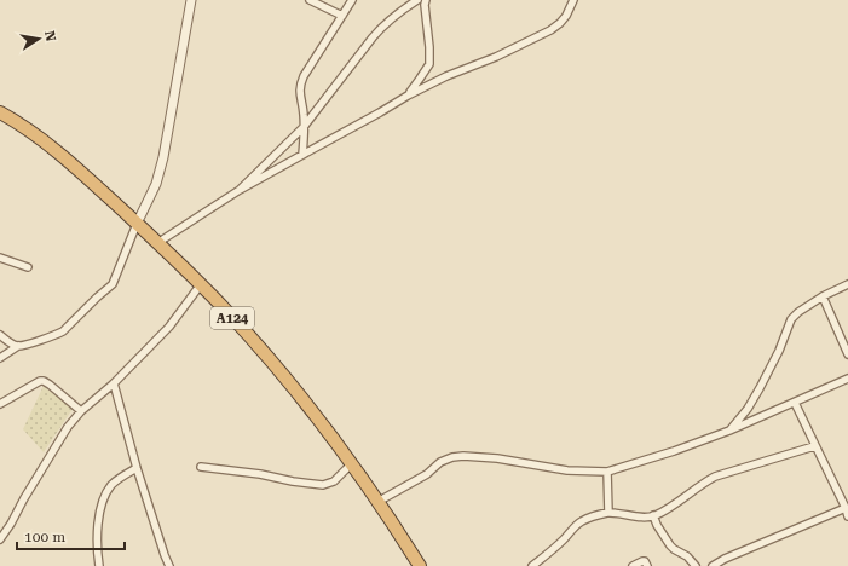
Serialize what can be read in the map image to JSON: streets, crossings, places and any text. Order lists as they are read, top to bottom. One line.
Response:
{"streets":{"highway":["A124"]},"scale_bar":"100 m","north":"right"}
